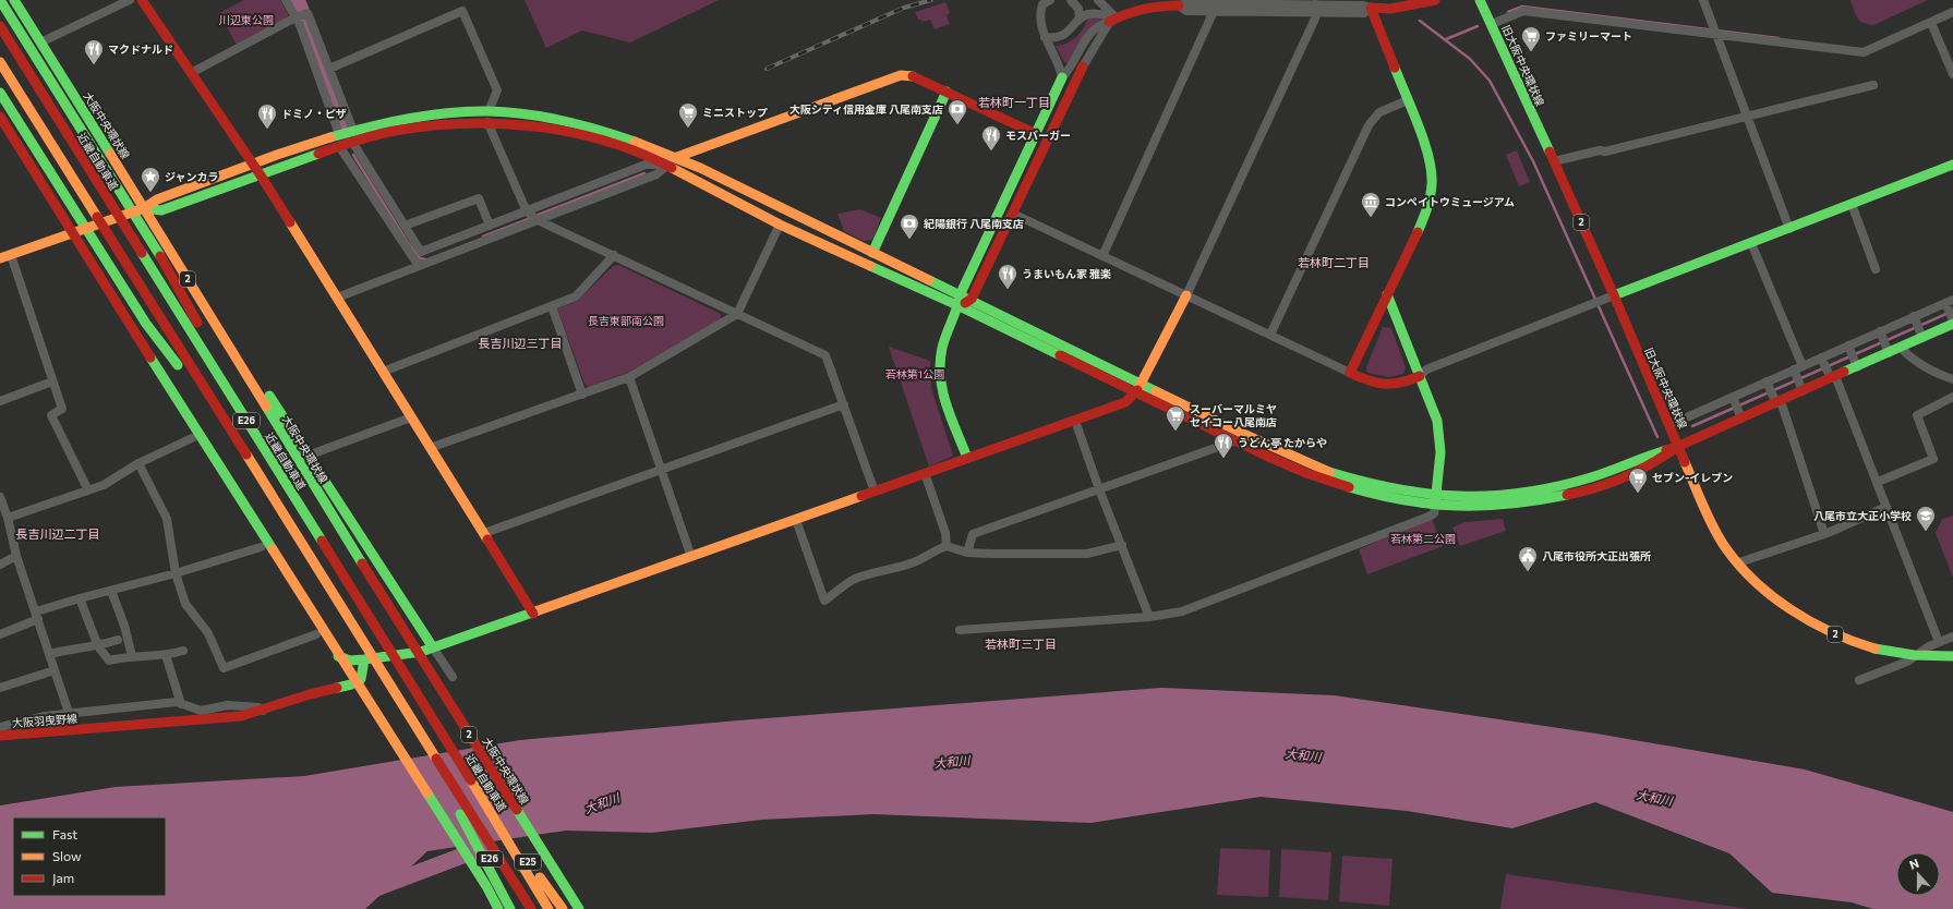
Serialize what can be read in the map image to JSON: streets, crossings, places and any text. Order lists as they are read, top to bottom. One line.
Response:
{"streets":{"main road":["旧大阪中央環状線","大阪中央環状線","近畿自動車道","2","E26","大阪羽曳野線","E25"]},"crossings":[["近畿自動車道","E25"]],"districts":["若林町一丁目","若林町二丁目","長吉川辺三丁目","長吉川辺二丁目","若林町三丁目"],"water":["大和川"],"parks":["川辺東公園","長吉東部南公園","若林第1公園","若林第二公園"],"places":{"supermarket":["ファミリーマート","ミニストップ","スーバーマルミヤ セイコー八尾南店","セブン-イレブン"],"restaurant":["マクドナルド","ドミノ・ピザ","モスバーガー","うまいもん家 雅楽","うどん亭 たからや"],"bank":["大阪シティ信用金庫 八尾南支店","紀陽銀行 八尾南支店"],"place":["ジャンカラ"],"museum":["コンペイトウミュージアム"],"school or university":["八尾市立大正小学校"],"public building":["八尾市役所大正出張所"]},"legend":["Fast","Slow","Jam"],"north":"top"}
